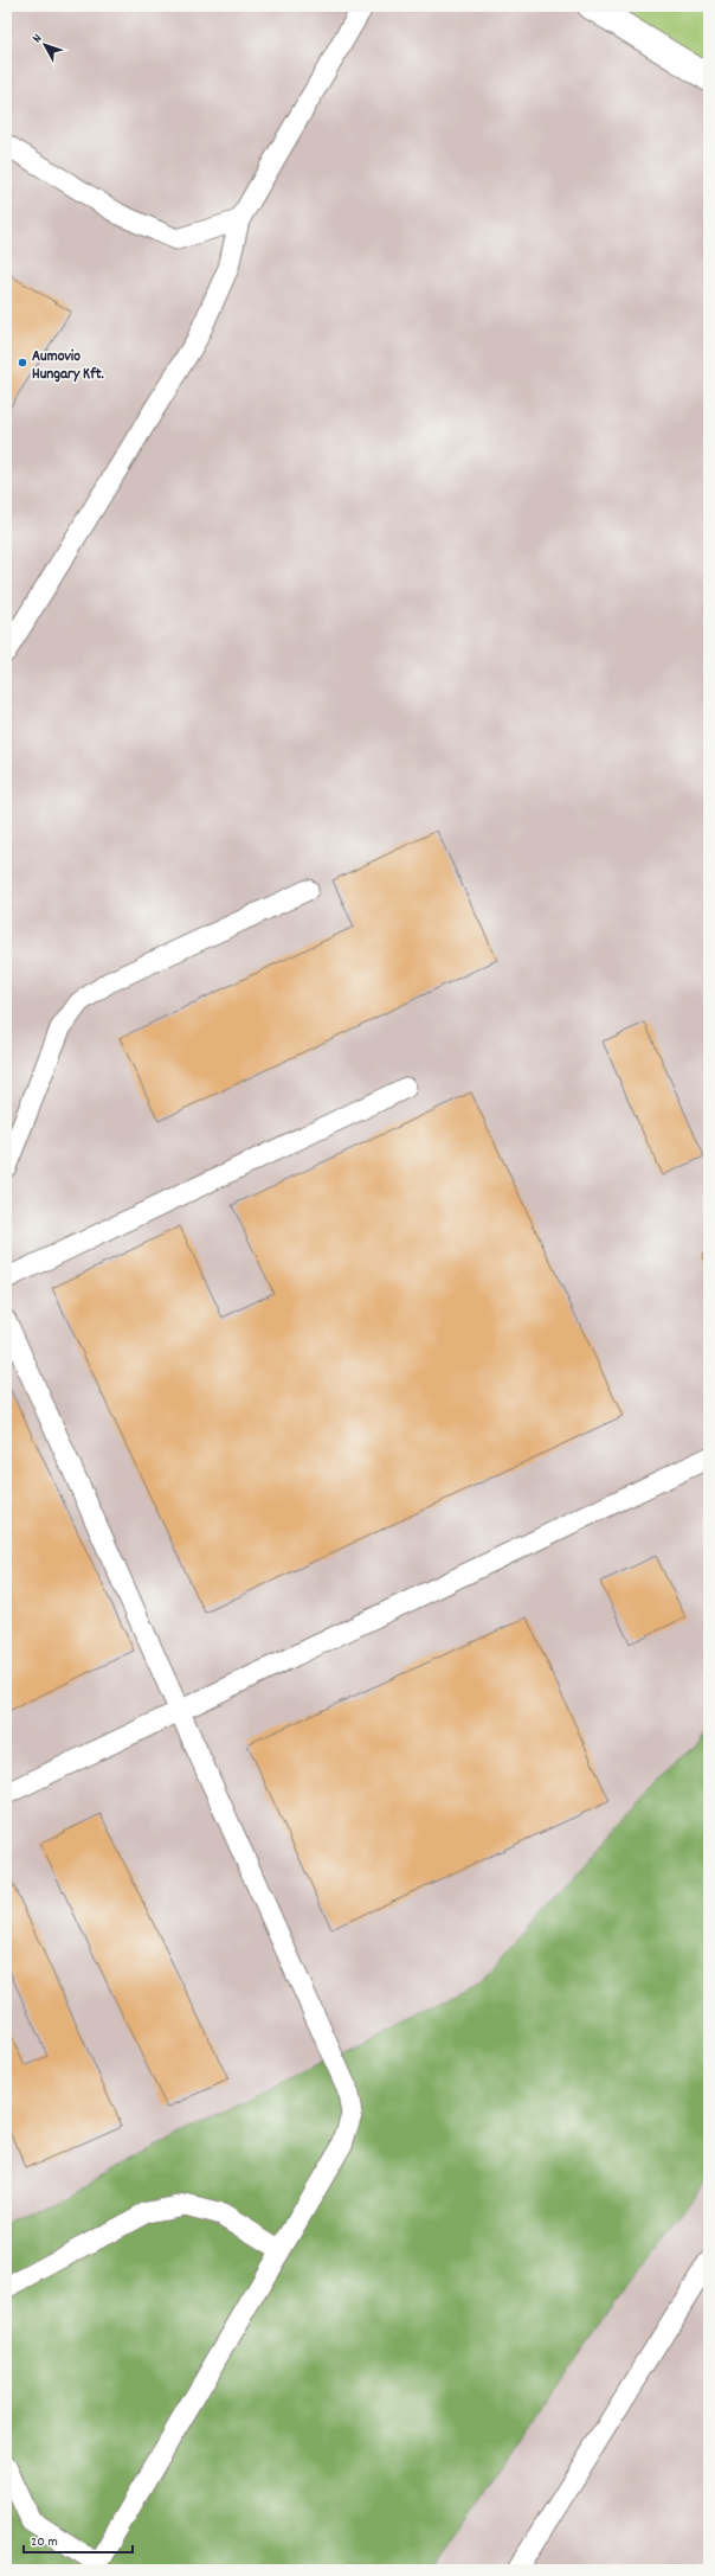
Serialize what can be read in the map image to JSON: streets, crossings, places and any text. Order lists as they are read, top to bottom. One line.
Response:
{"places":["Aumovio Hungary Kft."],"scale_bar":"20 m","north":"top left"}
